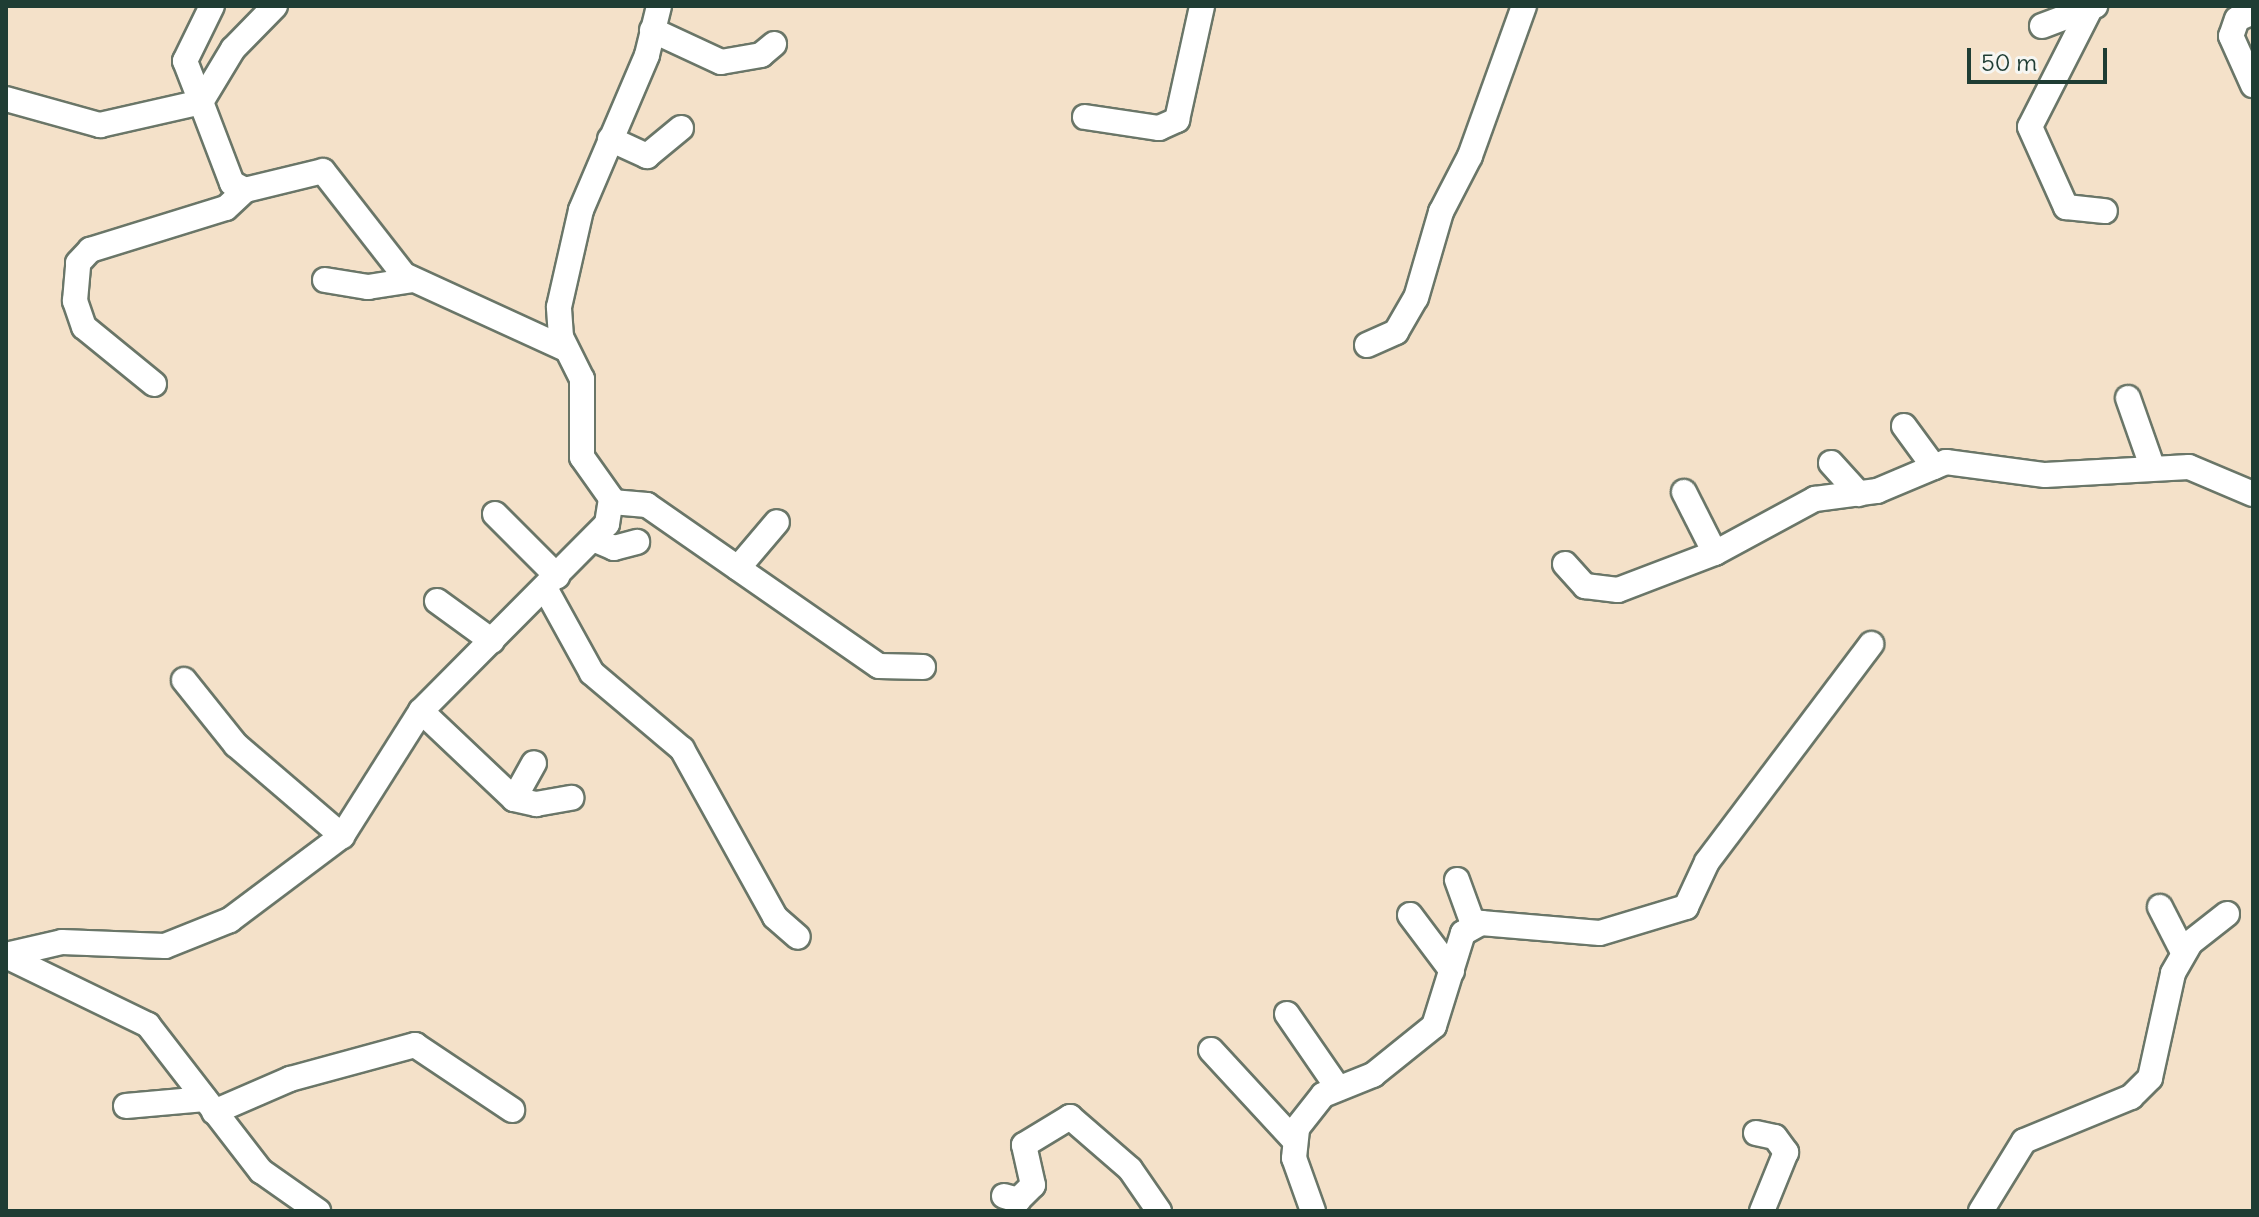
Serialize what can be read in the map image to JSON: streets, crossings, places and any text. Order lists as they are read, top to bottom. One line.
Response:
{"scale_bar":"50 m"}
